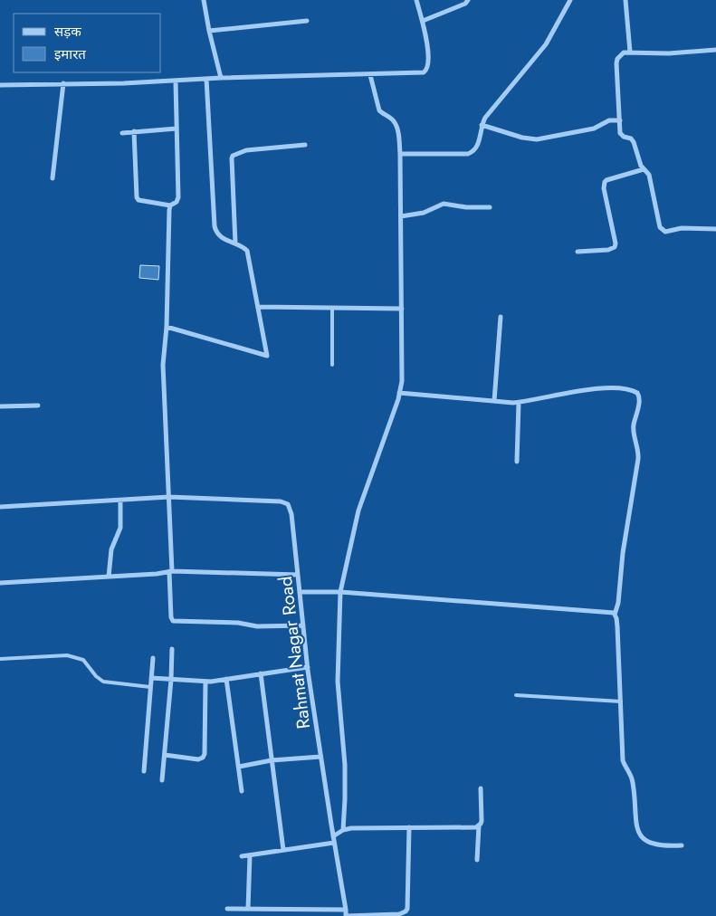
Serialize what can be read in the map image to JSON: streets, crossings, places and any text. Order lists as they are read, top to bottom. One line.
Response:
{"streets":{"street":["Rahmat Nagar Road"]},"legend":["सड़क","इमारत"]}
